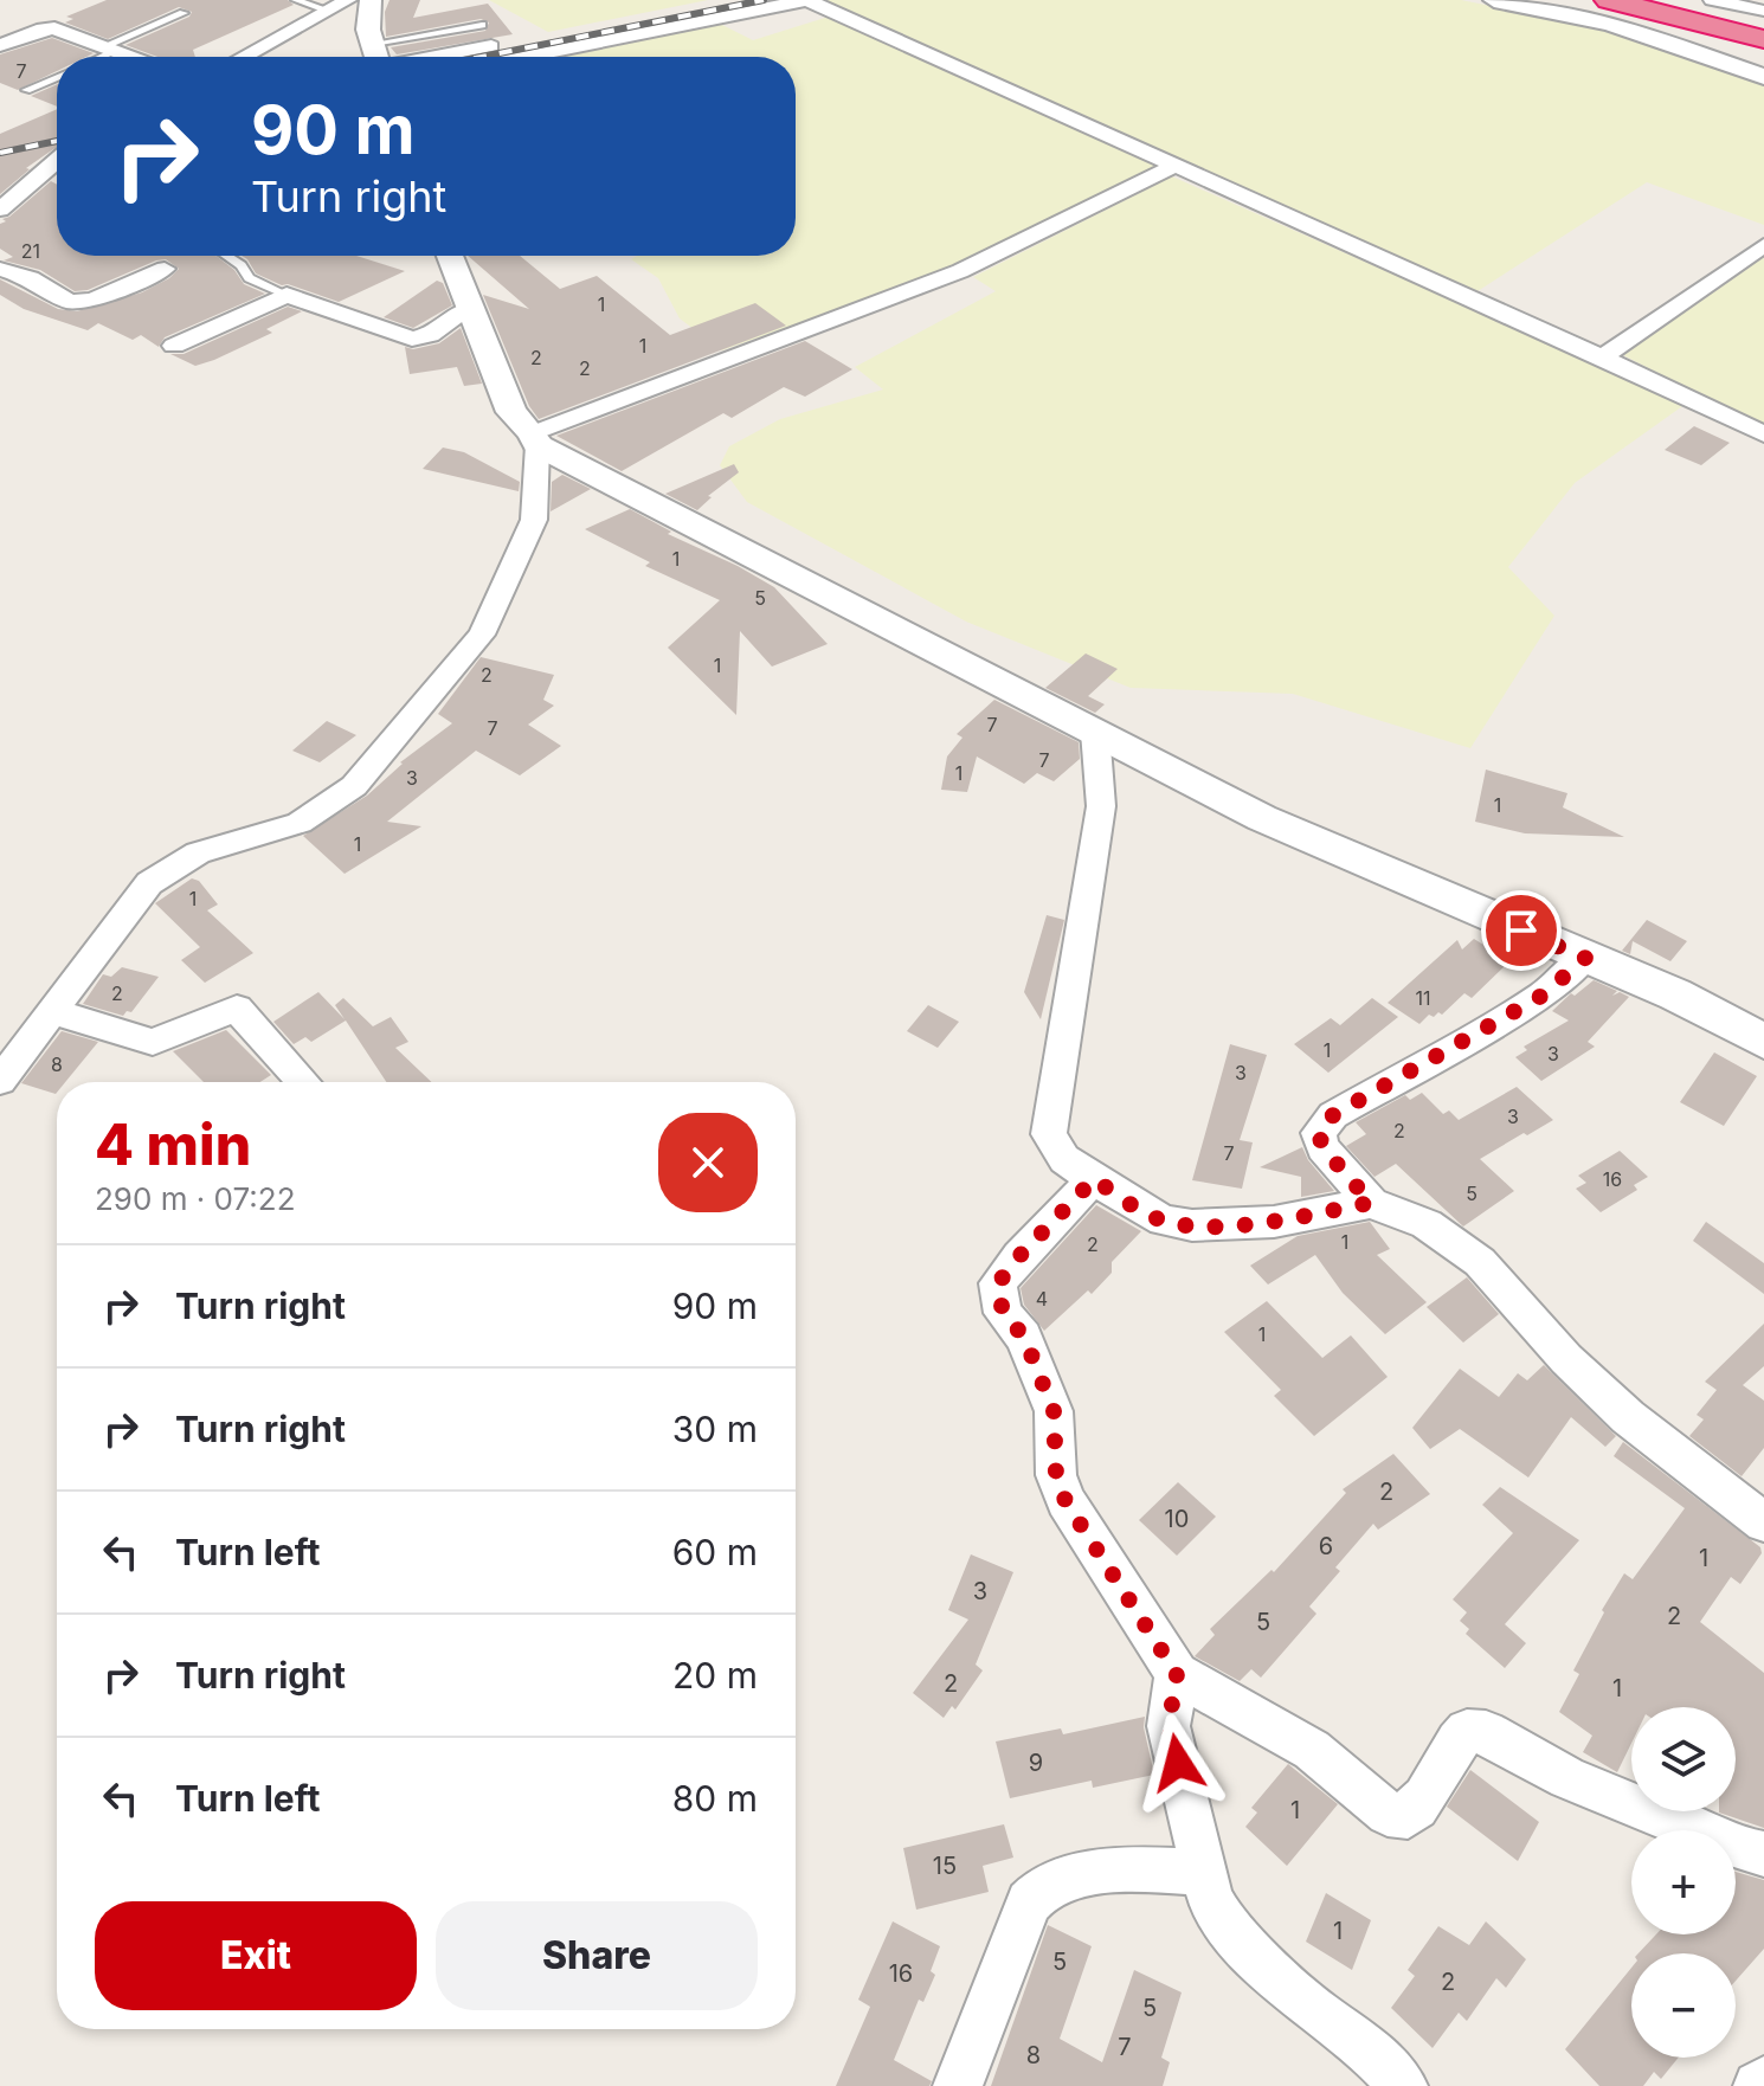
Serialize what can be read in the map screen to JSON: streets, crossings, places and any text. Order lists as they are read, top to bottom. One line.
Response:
{"house_numbers":["7","21","1","1","2","2","1","5","1","2","7","7","7","1","3","1","1","1","2","11","1","3","8","3","3","2","7","16","5","1","2","4","1","2","10","6","1","3","2","5","2","1","9","1","15","1","5","16","2","5","7","8"],"page":{"turn":["90 m","Turn right"],"heading":["4 min","290 m · 07:22"],"list":[{"name":"Turn right","value":"90 m"},{"name":"Turn right","value":"30 m"},{"name":"Turn left","value":"60 m"},{"name":"Turn right","value":"20 m"},{"name":"Turn left","value":"80 m"}],"map_buttons":["+","−"],"buttons":["Exit","Share"]}}
